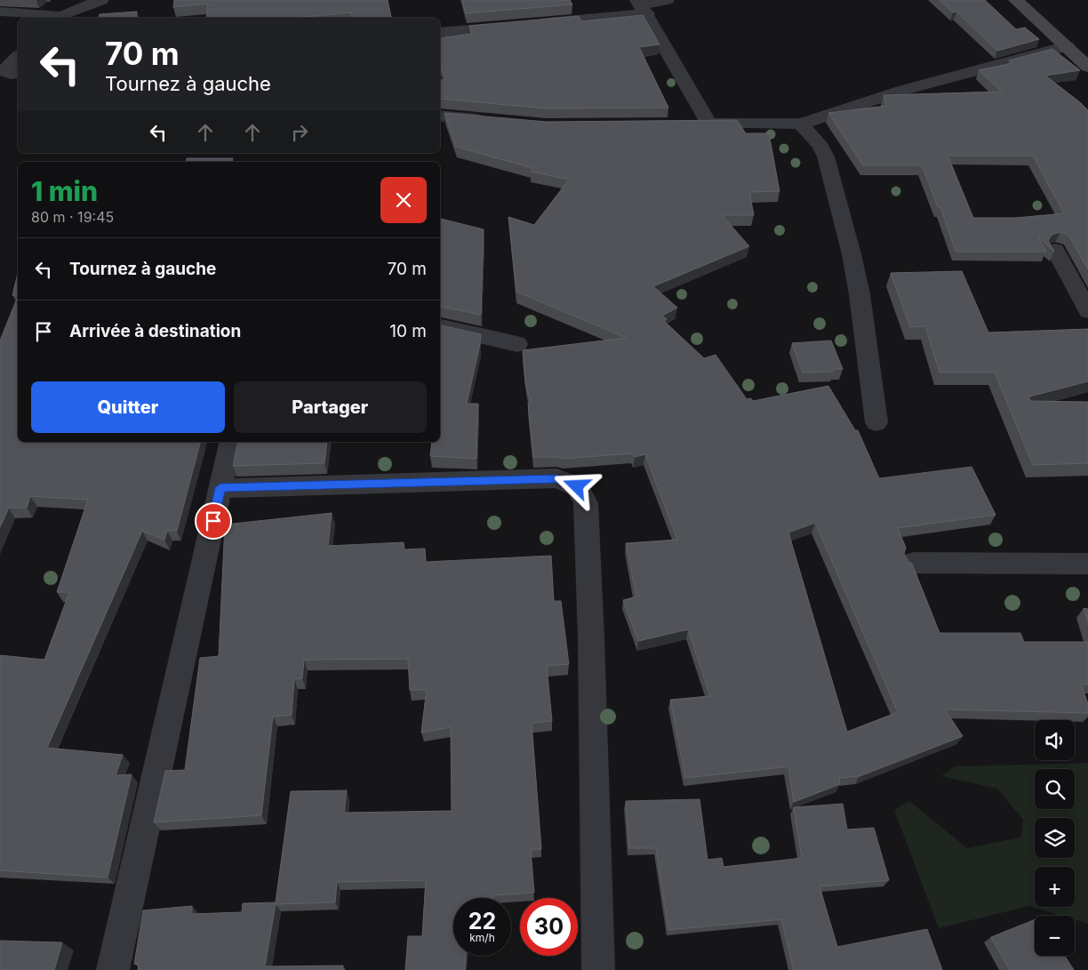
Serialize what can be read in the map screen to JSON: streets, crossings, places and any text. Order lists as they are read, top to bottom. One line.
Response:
{"page":{"turn":["70 m","Tournez à gauche"],"heading":["1 min","80 m · 19:45"],"list":[{"name":"Tournez à gauche","value":"70 m"},{"name":"Arrivée à destination","value":"10 m"}],"buttons":["Quitter","Partager"],"map_buttons":["+","−"],"speed":"22 km/h","limit":"30"}}
